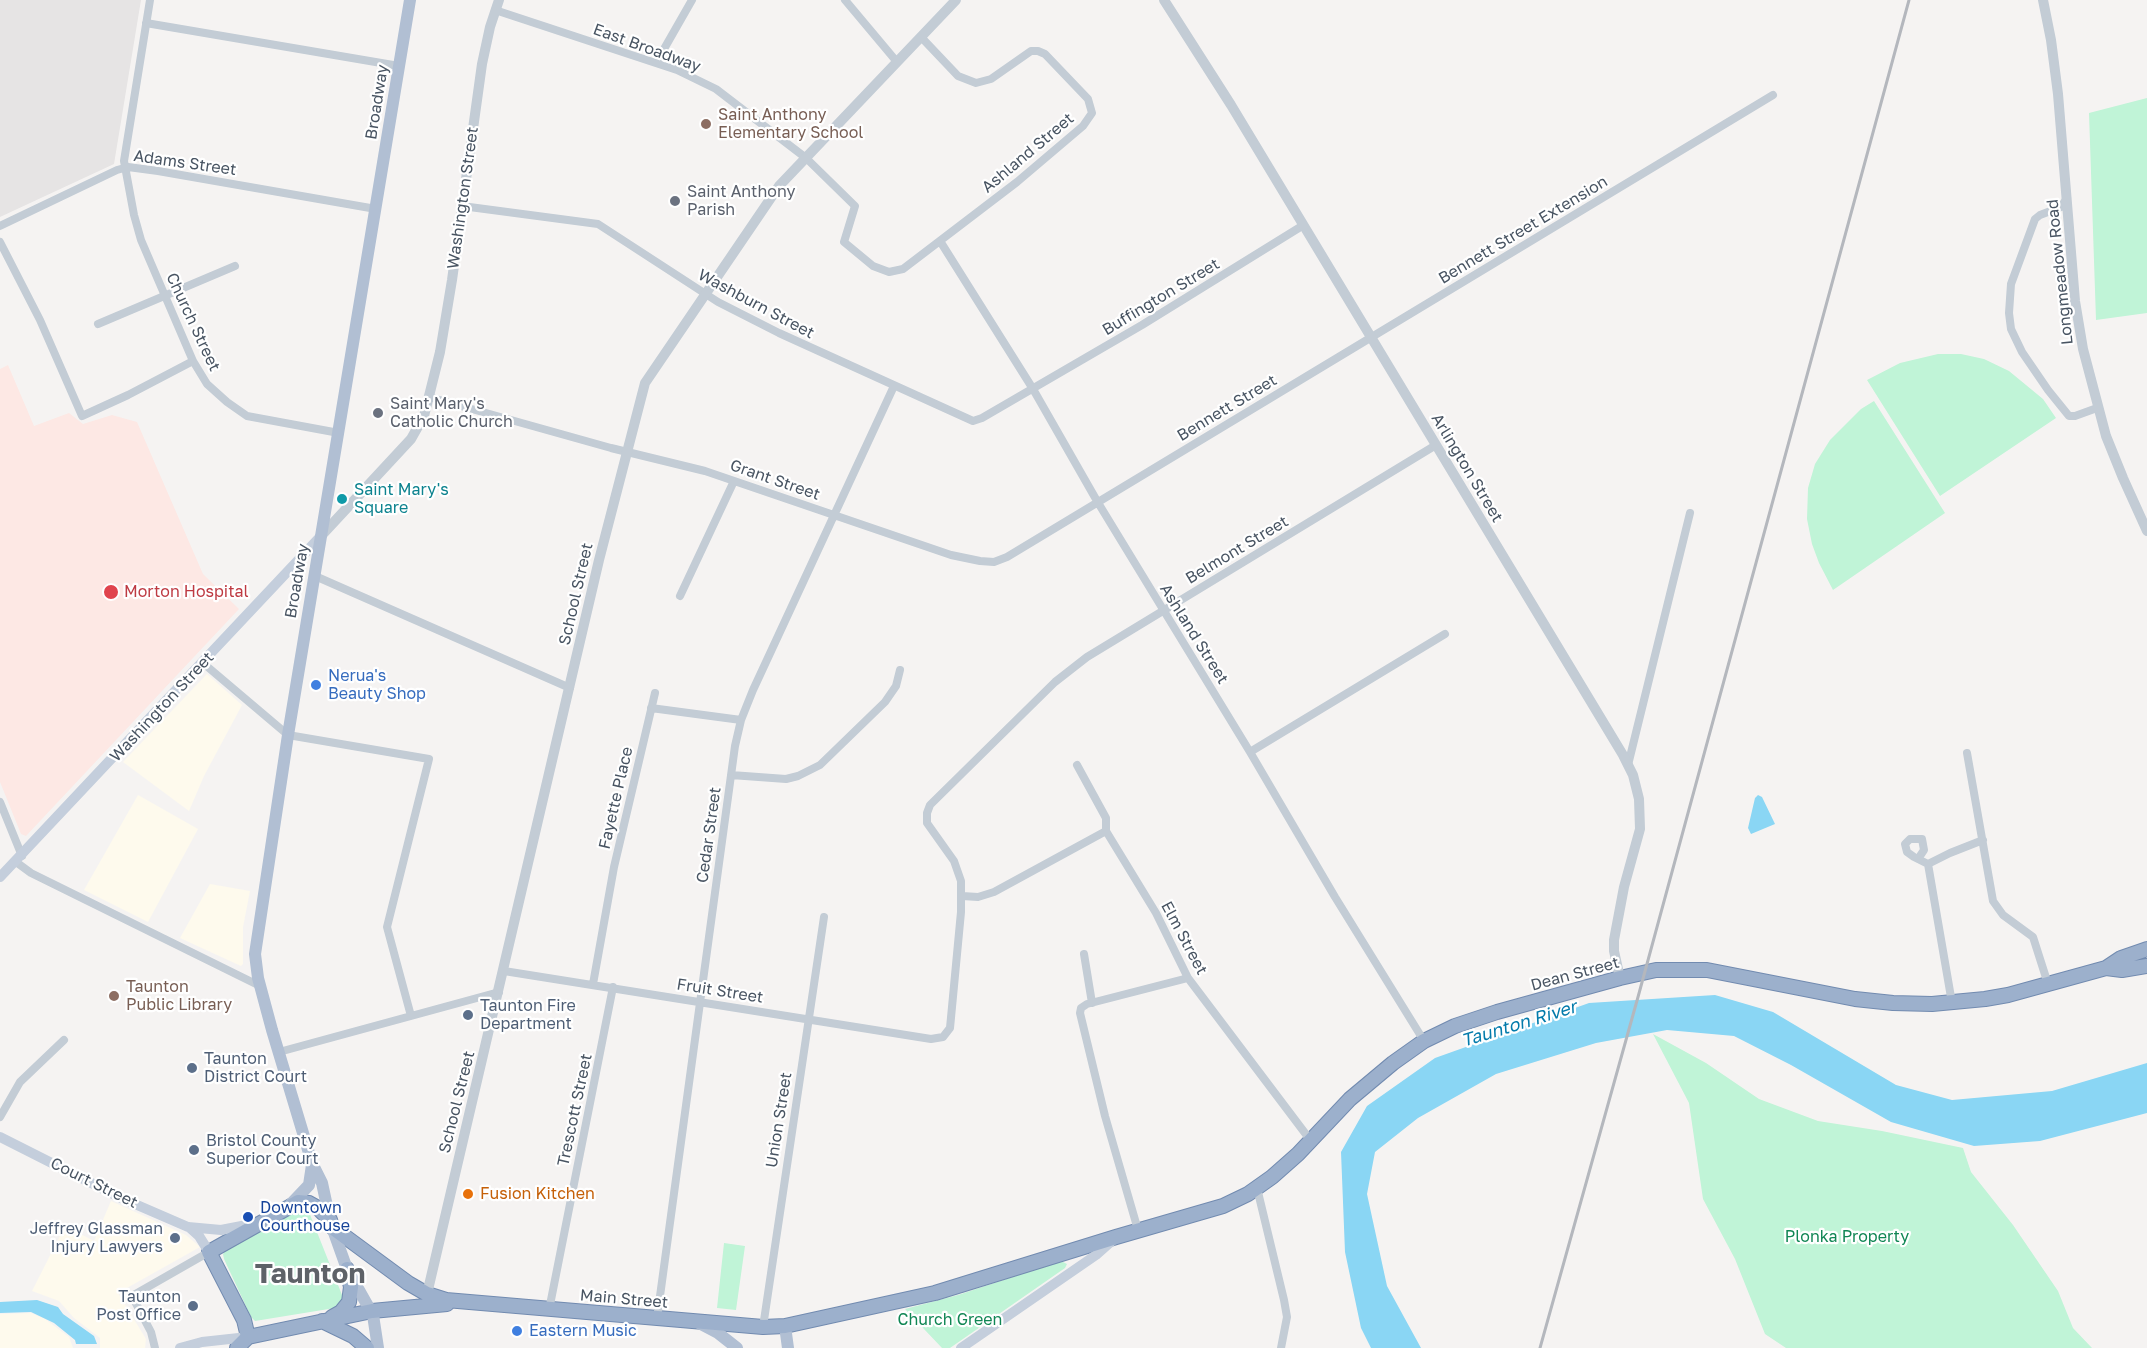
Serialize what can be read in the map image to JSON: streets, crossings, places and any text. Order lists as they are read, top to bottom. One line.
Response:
{"streets":{"highway":["Dean Street","Main Street"],"main road":["Broadway","Washington Street","Court Street"],"street":["East Broadway","Ashland Street","Adams Street","Bennett Street Extension","Longmeadow Road","Buffington Street","Washburn Street","Church Street","Bennett Street","Arlington Street","Grant Street","Belmont Street","School Street","Fayette Place","Cedar Street","Elm Street","Fruit Street","Trescott Street","Union Street"]},"crossings":[["East Broadway","Ashland Street"],["East Broadway","Washington Street"],["East Broadway","School Street"],["Broadway","Adams Street"],["Broadway","Washington Street"],["Broadway","Church Street"],["Broadway","Court Street"],["Broadway","Main Street"],["Ashland Street","Buffington Street"],["Ashland Street","Washburn Street"],["Ashland Street","Bennett Street"],["Ashland Street","Grant Street"],["Ashland Street","Belmont Street"],["Ashland Street","School Street"],["Ashland Street","Dean Street"],["Adams Street","Church Street"],["Washington Street","Washburn Street"],["Washington Street","Grant Street"],["Bennett Street Extension","Bennett Street"],["Bennett Street Extension","Arlington Street"],["Buffington Street","Washburn Street"],["Buffington Street","Arlington Street"],["Washburn Street","School Street"],["Washburn Street","Cedar Street"],["Bennett Street","Arlington Street"],["Bennett Street","Grant Street"],["Arlington Street","Belmont Street"],["Arlington Street","Dean Street"],["Grant Street","School Street"],["Grant Street","Cedar Street"],["Belmont Street","Fruit Street"],["School Street","Fruit Street"],["School Street","Main Street"],["Fayette Place","Fruit Street"],["Cedar Street","Fruit Street"],["Cedar Street","Main Street"],["Elm Street","Dean Street"],["Fruit Street","Trescott Street"],["Fruit Street","Union Street"],["Trescott Street","Main Street"],["Union Street","Main Street"],["Court Street","Main Street"]],"districts":["Taunton"],"water":["Taunton River"],"parks":["Plonka Property","Church Green"],"places":["Saint Anthony Elementary School","Saint Anthony Parish","Saint Mary's Catholic Church","Saint Mary's Square","Morton Hospital","Nerua's Beauty Shop","Taunton Public Library","Taunton Fire Department","Taunton District Court","Bristol County Superior Court","Fusion Kitchen","Downtown Courthouse","Jeffrey Glassman Injury Lawyers","Taunton Post Office","Eastern Music"]}
